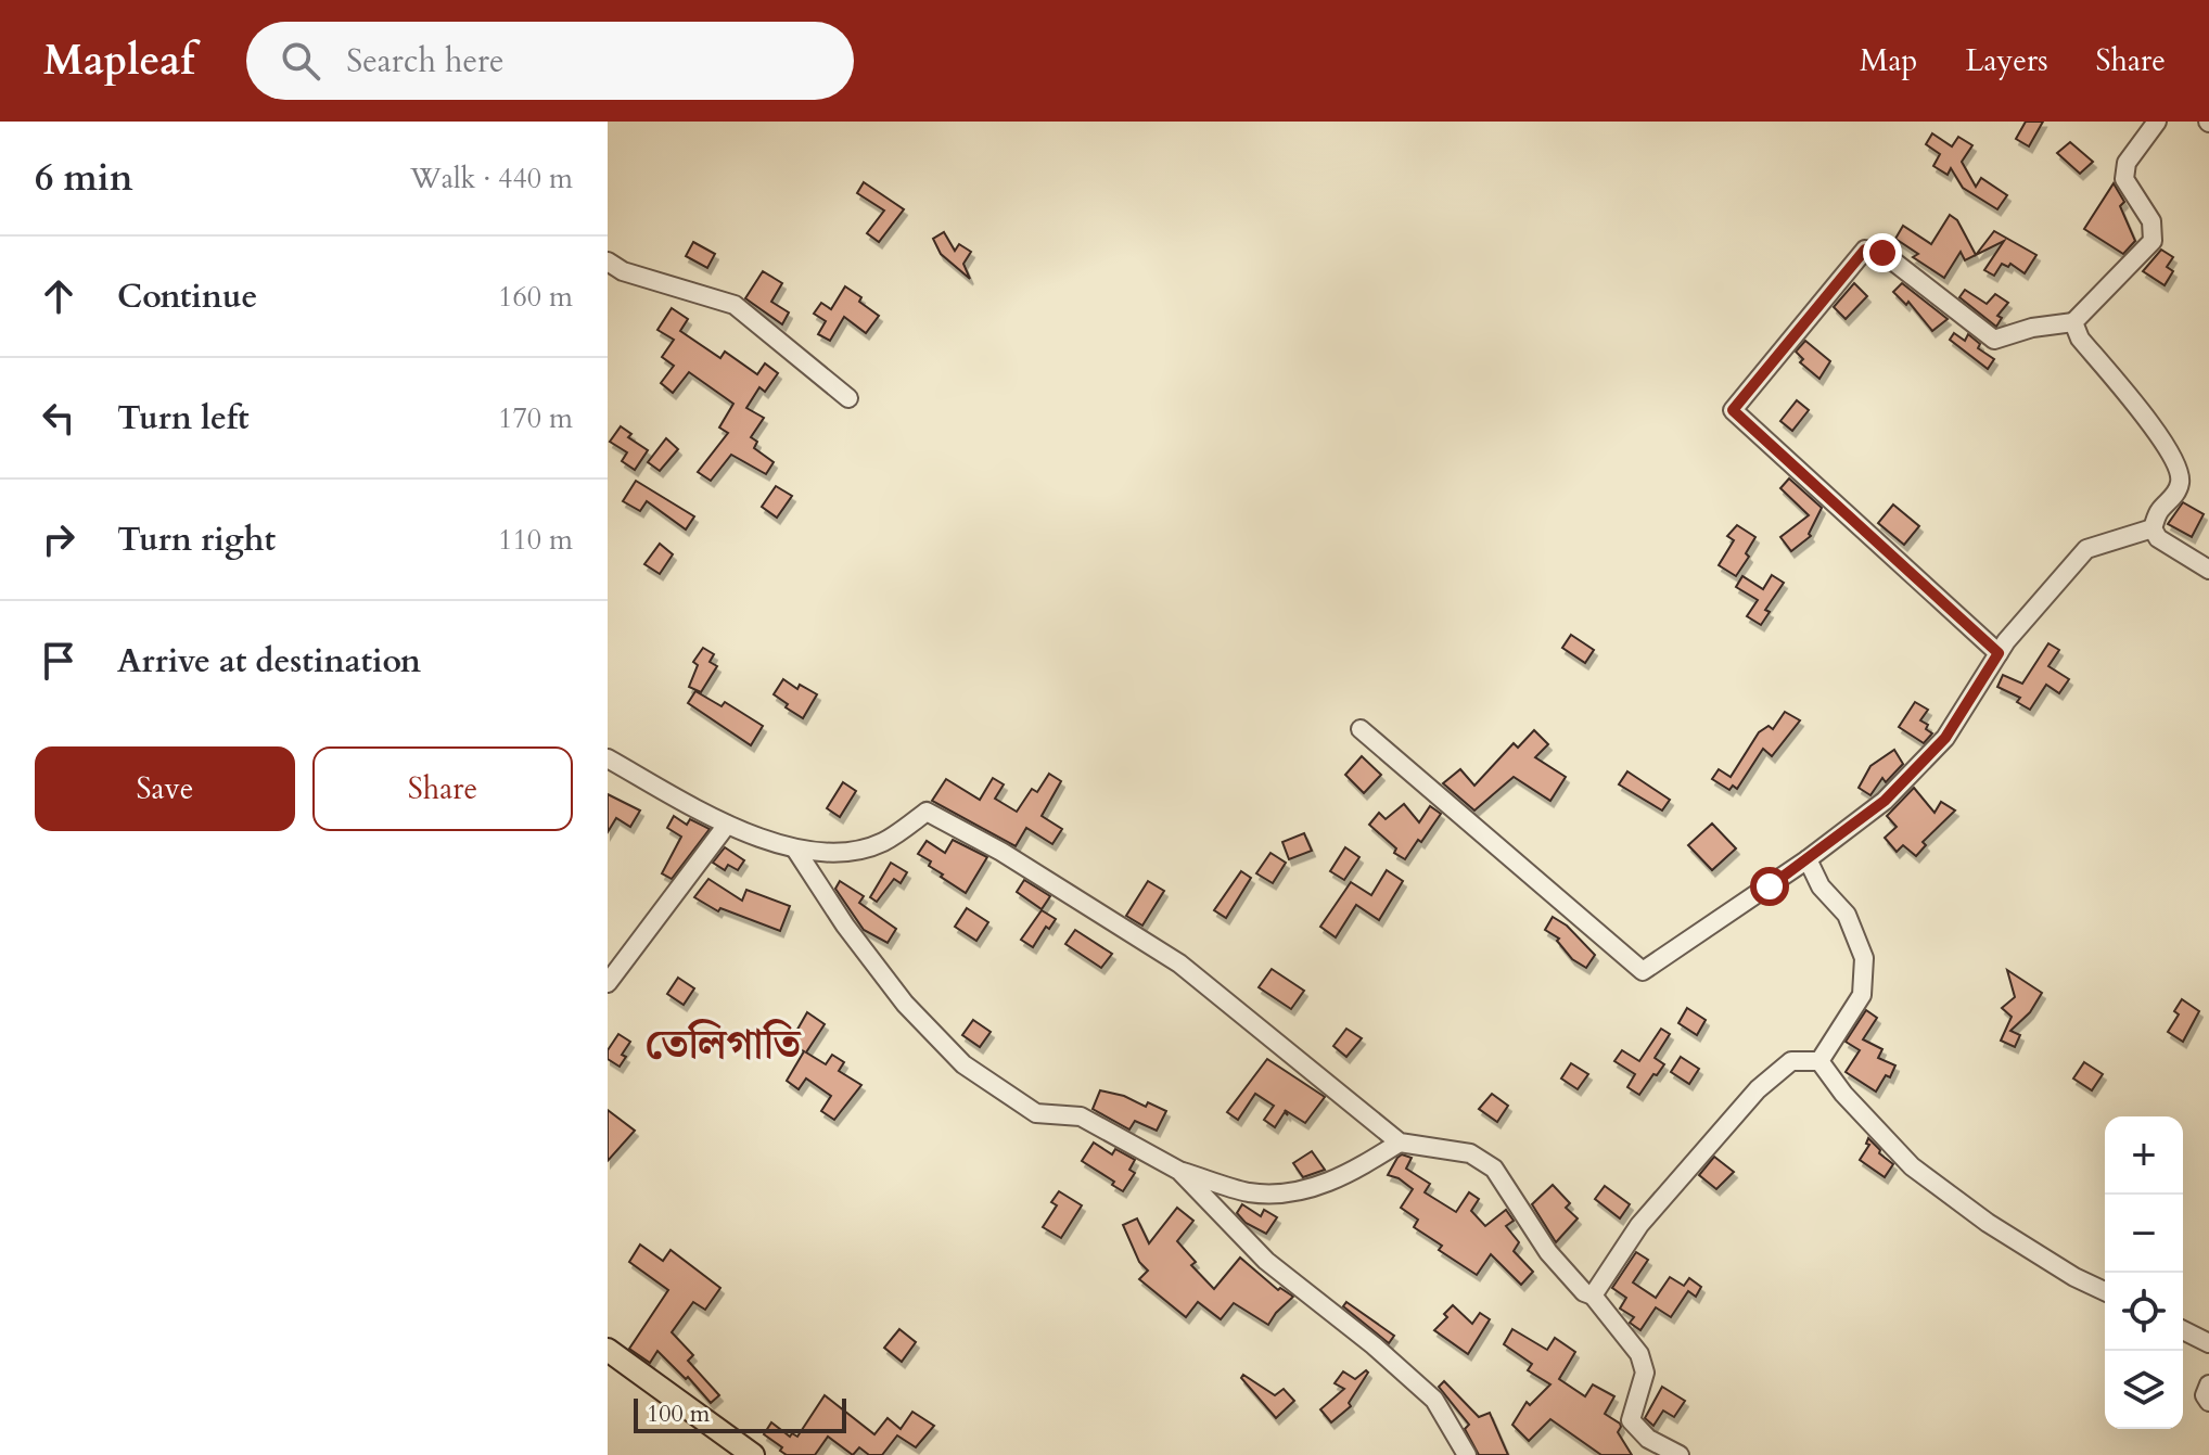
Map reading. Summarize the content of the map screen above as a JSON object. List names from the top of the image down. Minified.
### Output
{"districts":["তেলিগাতি"],"scale_bar":"100 m","page":{"header":"Mapleaf","search":"Search here","nav":["Map","Layers","Share"],"heading":["6 min","Walk · 440 m"],"list":[["Continue","160 m"],["Turn left","170 m"],["Turn right","110 m"],"Arrive at destination"],"buttons":["Save","Share"],"map_buttons":["+","−"],"scale":"100 m"}}
